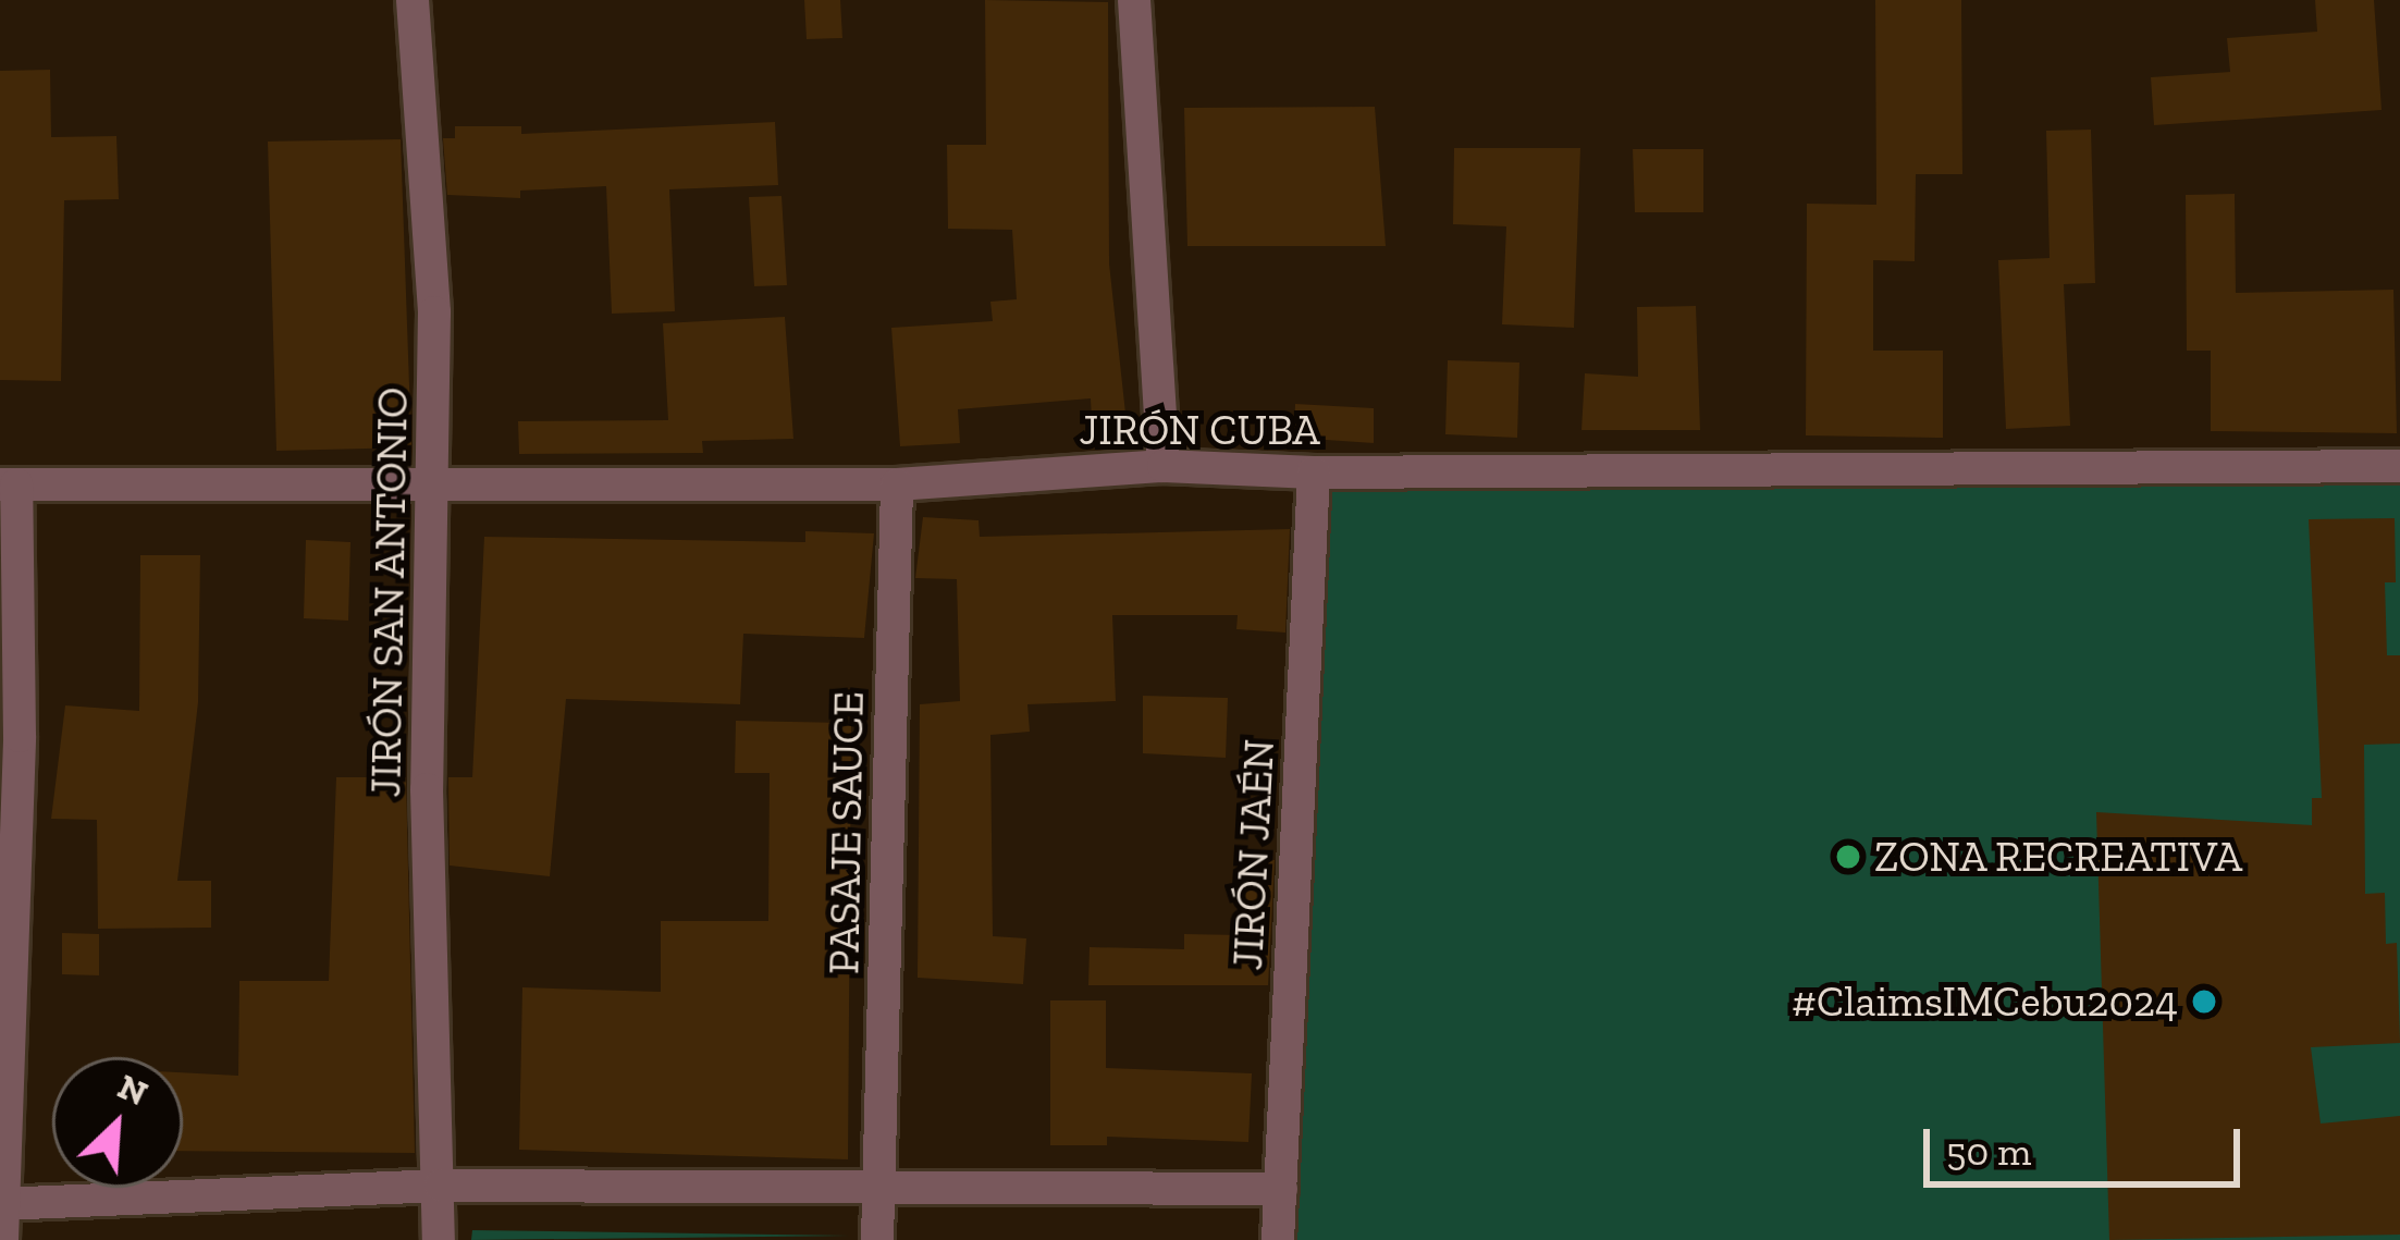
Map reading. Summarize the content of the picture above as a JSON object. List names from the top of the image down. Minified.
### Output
{"streets":{"street":["JIRÓN CUBA","JIRÓN SAN ANTONIO","PASAJE SAUCE","JIRÓN JAÉN"]},"crossings":[["JIRÓN CUBA","JIRÓN SAN ANTONIO"],["JIRÓN CUBA","PASAJE SAUCE"],["JIRÓN CUBA","JIRÓN JAÉN"]],"places":["ZONA RECREATIVA","#ClaimsIMCebu2024"],"scale_bar":"50 m","north":"top right"}
